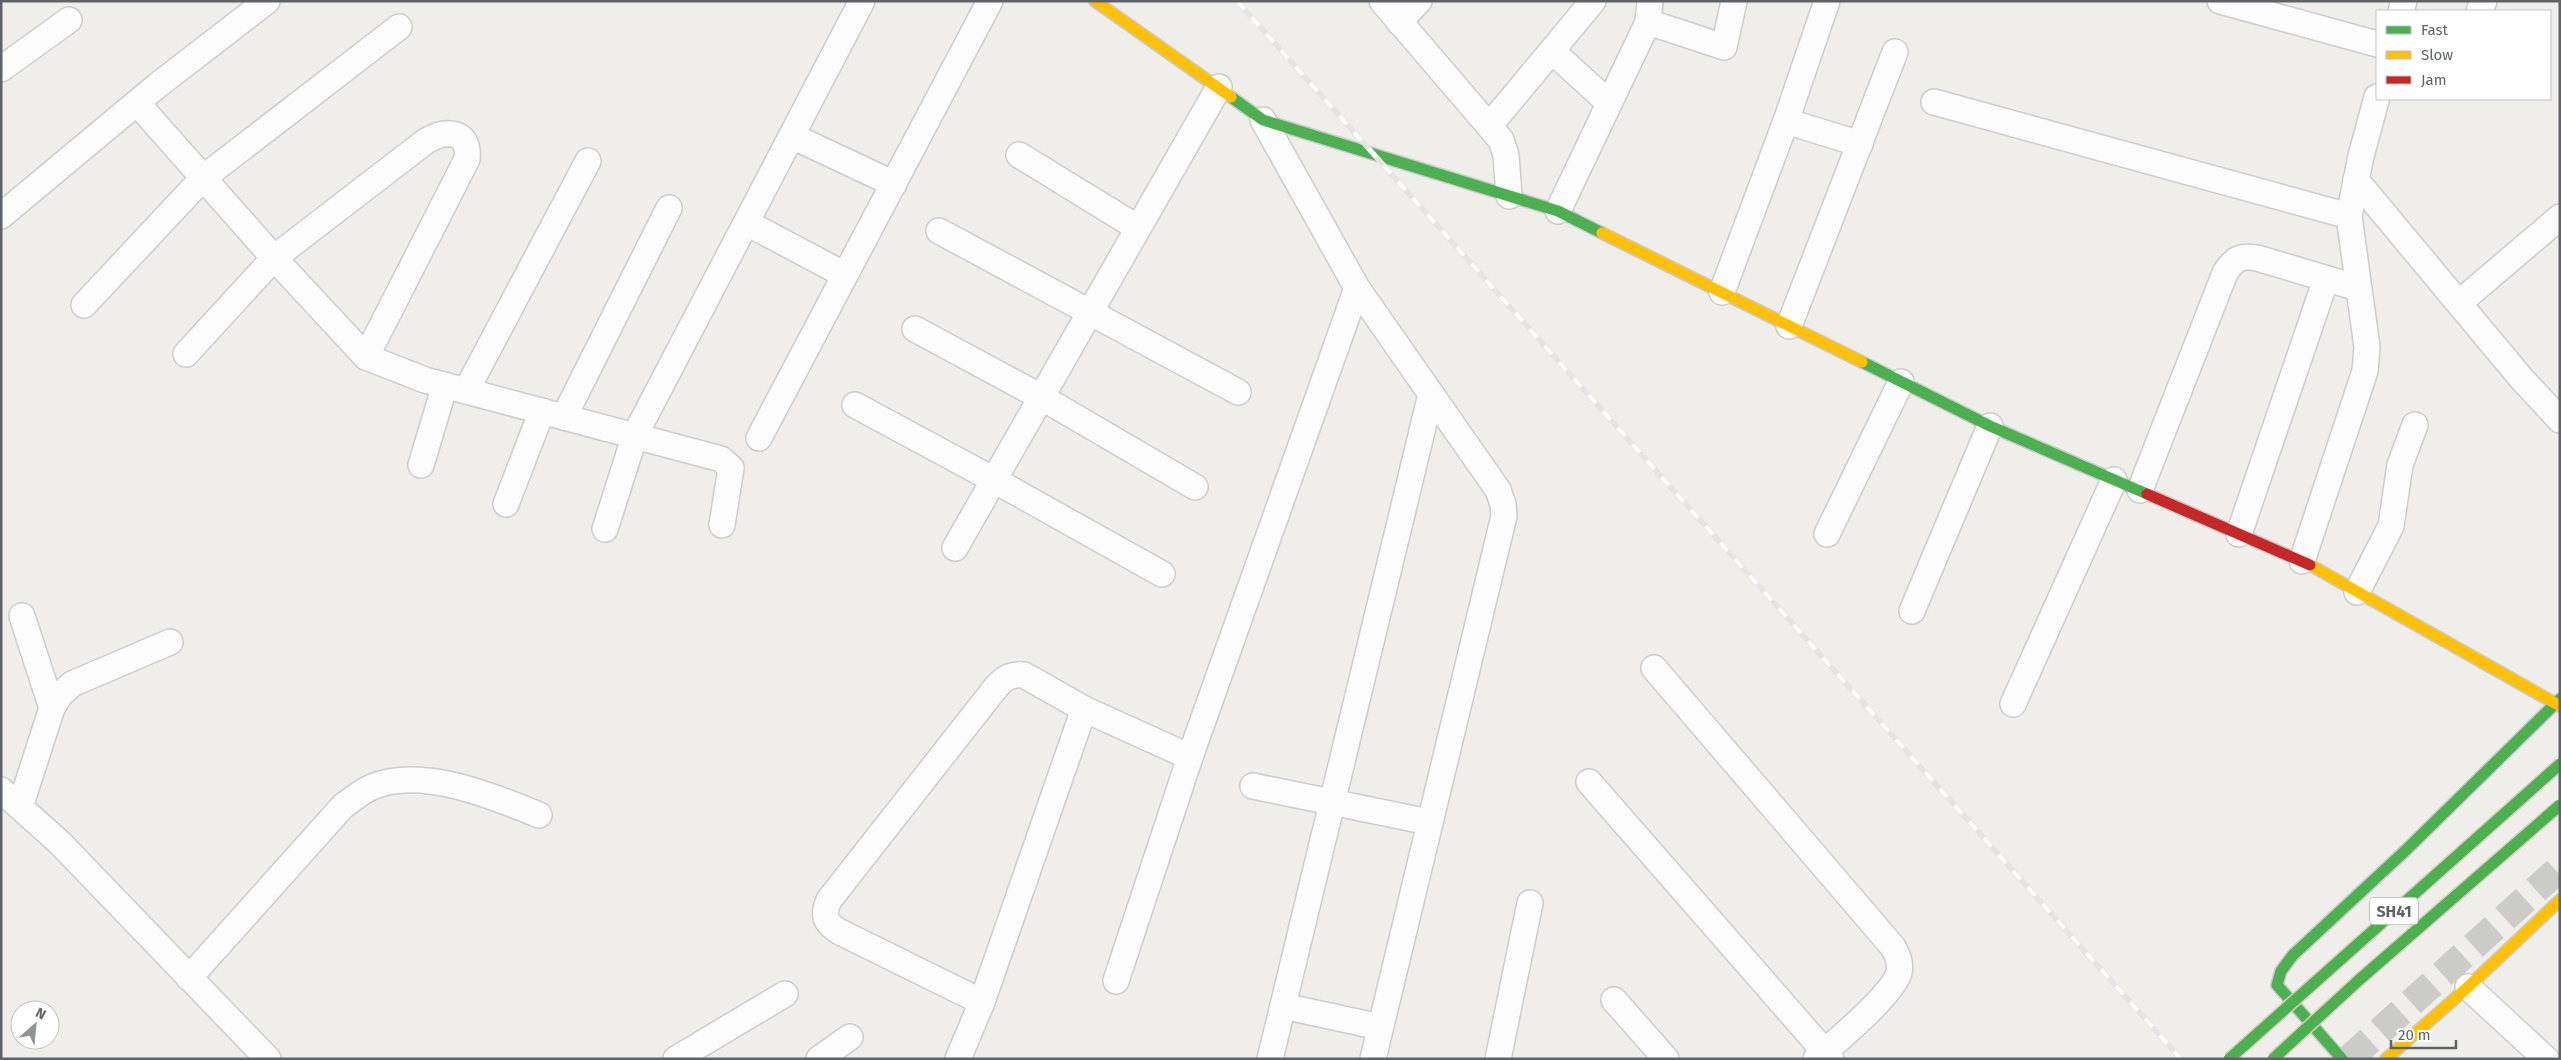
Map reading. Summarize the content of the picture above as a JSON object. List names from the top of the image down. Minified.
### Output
{"streets":{"street":["SH41"]},"legend":["Fast","Slow","Jam"],"scale_bar":"20 m","north":"top right"}
